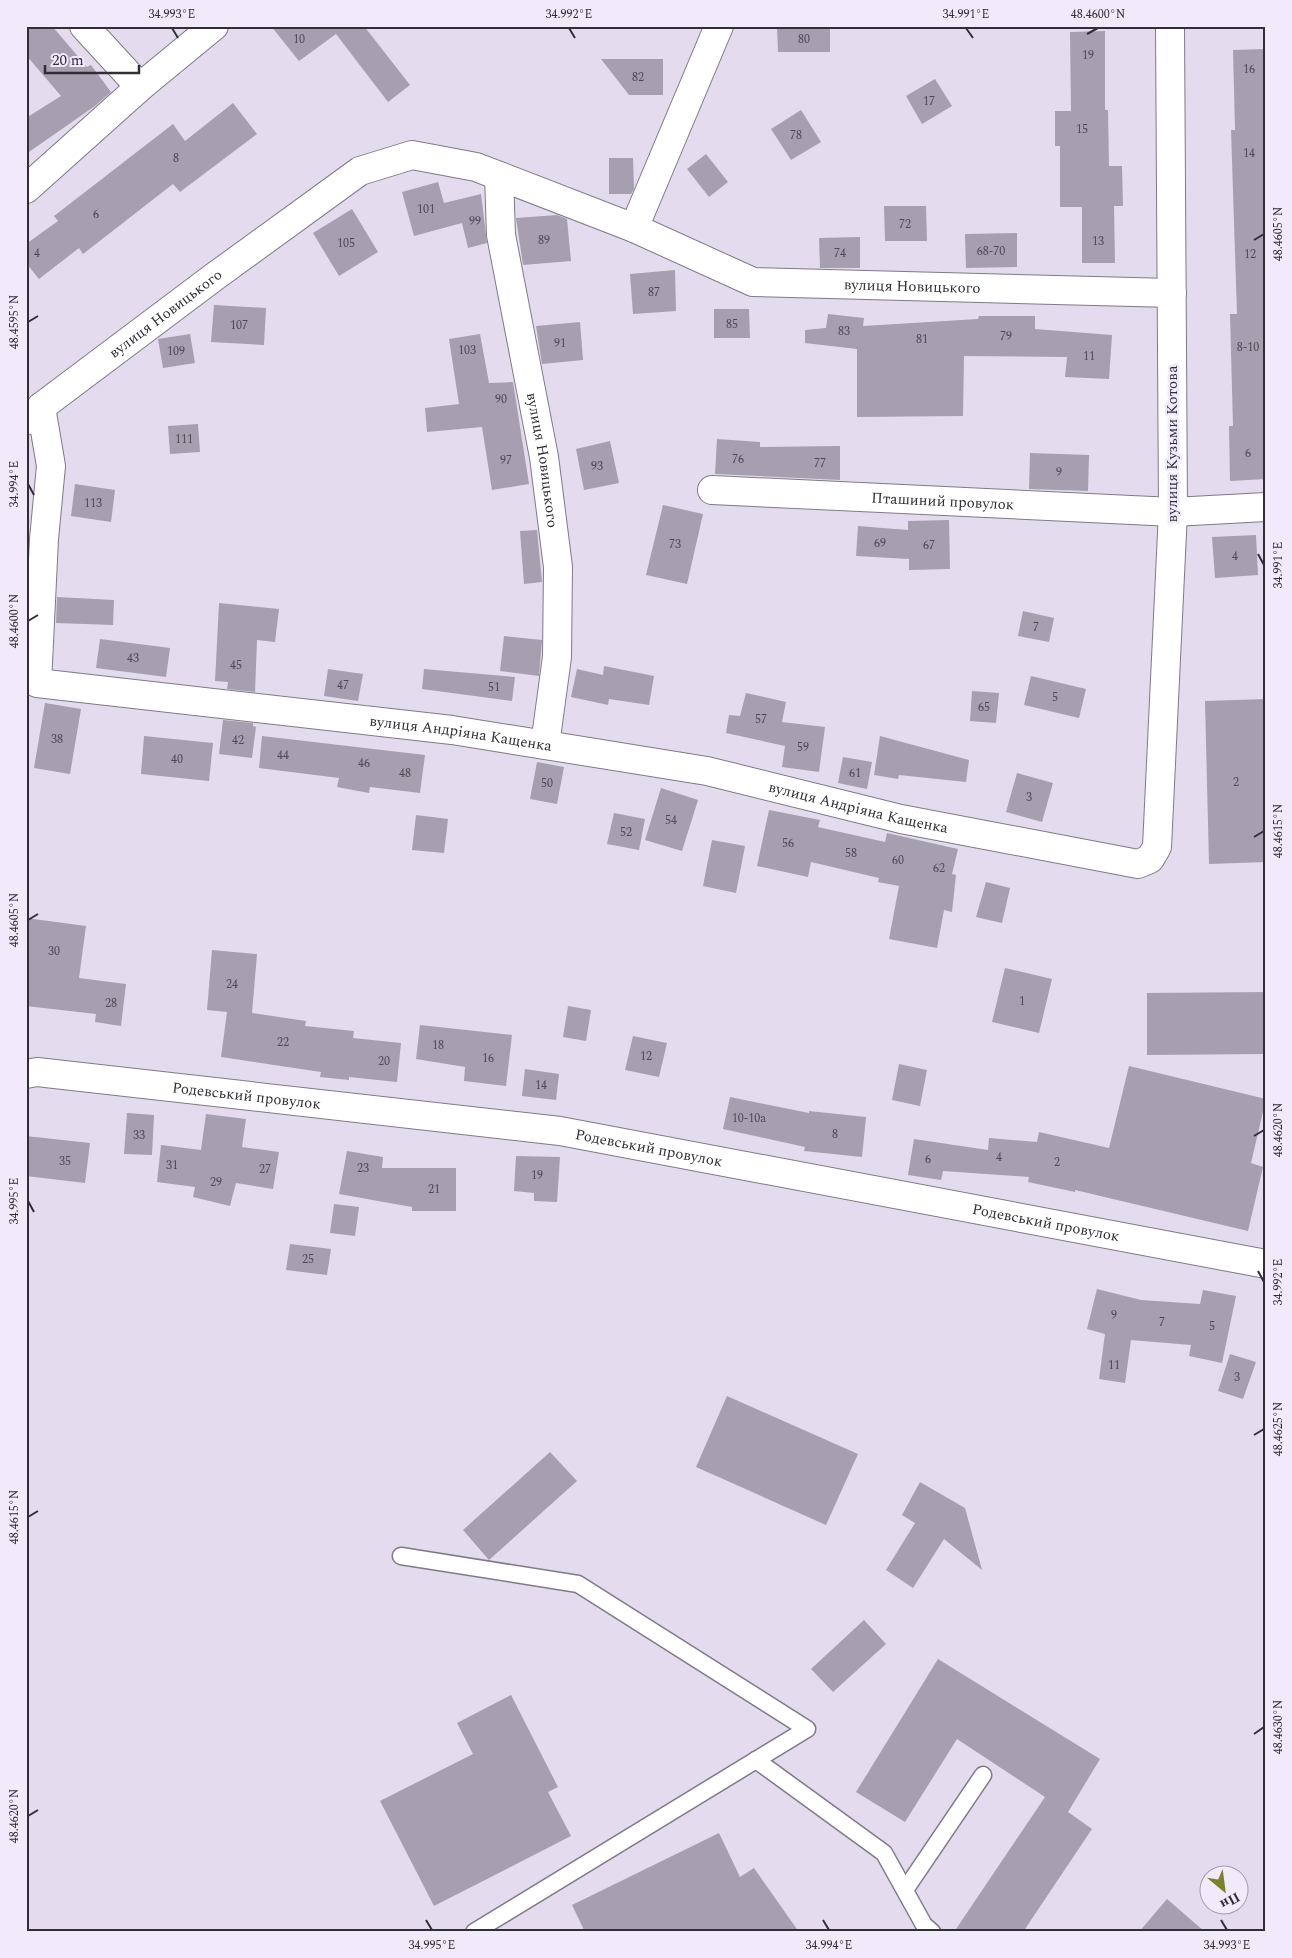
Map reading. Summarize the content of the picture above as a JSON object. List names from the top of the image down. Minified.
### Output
{"streets":{"street":["вулиця Новицького","вулиця Кузьми Котова","Пташиний провулок","вулиця Андріяна Кащенка","Родевський провулок"]},"crossings":[["вулиця Новицького","вулиця Кузьми Котова"],["вулиця Новицького","вулиця Андріяна Кащенка"],["вулиця Кузьми Котова","Пташиний провулок"],["вулиця Кузьми Котова","вулиця Андріяна Кащенка"]],"house_numbers":["10","80","19","16","82","17","15","78","14","8","101","6","99","72","89","13","105","68-70","4","74","12","87","85","107","83","79","81","91","8-10","103","109","11","90","111","6","76","97","77","93","9","113","69","73","67","4","7","43","45","47","51","5","65","57","38","42","59","44","40","46","48","61","2","50","3","54","52","56","58","60","62","30","24","1","28","22","18","12","16","20","14","10-10а","8","33","4","6","35","2","31","23","27","19","29","21","25","9","7","5","11","3"],"scale_bar":"20 m","north":"bottom right","coordinates":["34.993°E","34.992°E","34.991°E","48.4600°N","48.4605°N","48.4595°N","34.994°E","48.4615°N","48.4620°N","34.995°E","48.4625°N","48.4630°N"]}
